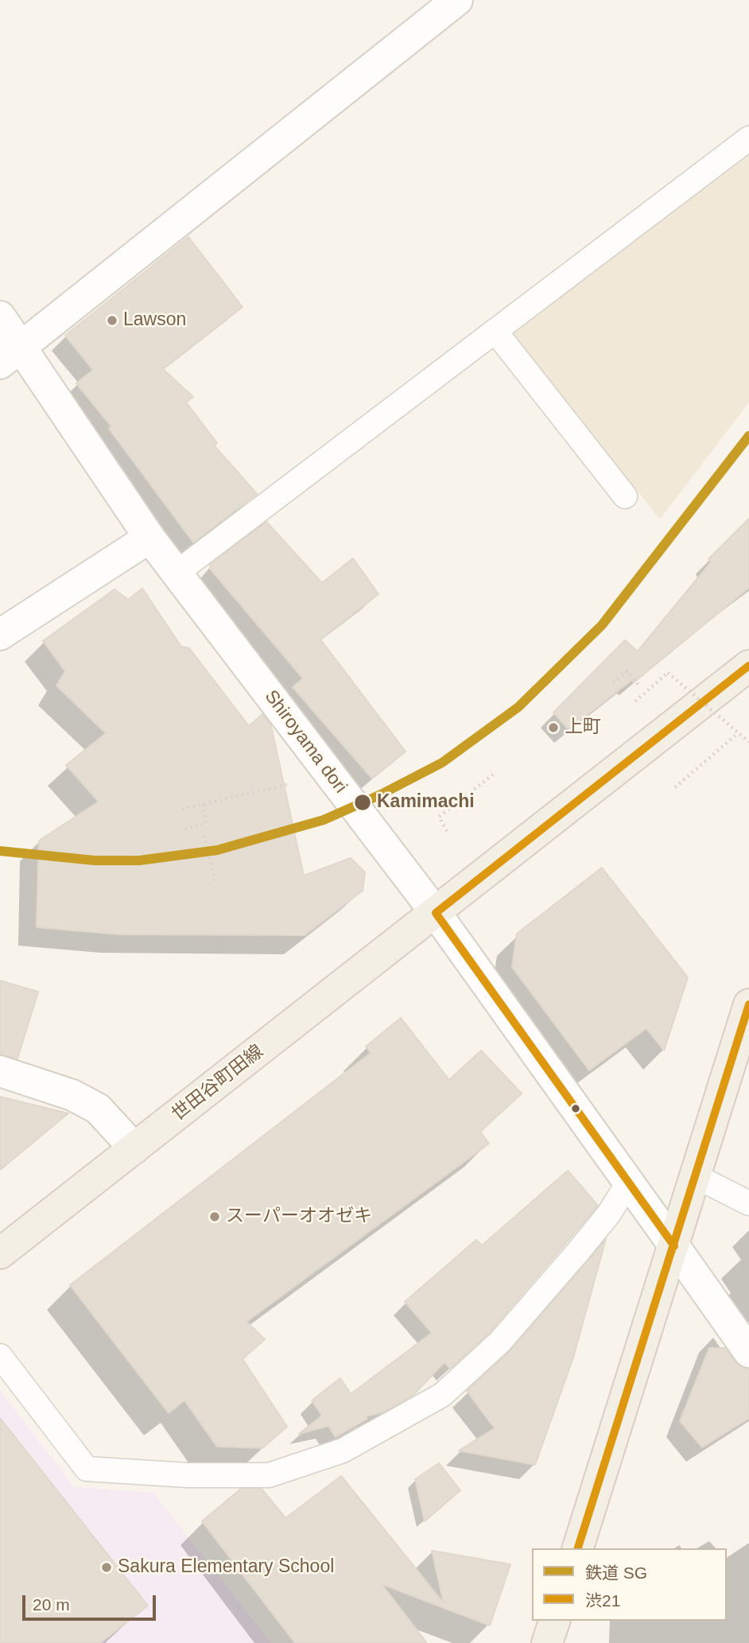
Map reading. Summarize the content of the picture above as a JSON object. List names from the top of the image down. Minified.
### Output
{"streets":{"main road":["世田谷町田線"],"street":["Shiroyama dori"]},"crossings":[["Shiroyama dori","世田谷町田線"]],"places":["Lawson","上町","Kamimachi","スーパーオオゼキ","Sakura Elementary School"],"lines":["rail line SG","transit line 渋21"],"legend":["鉄道 SG","渋21"],"scale_bar":"20 m"}
